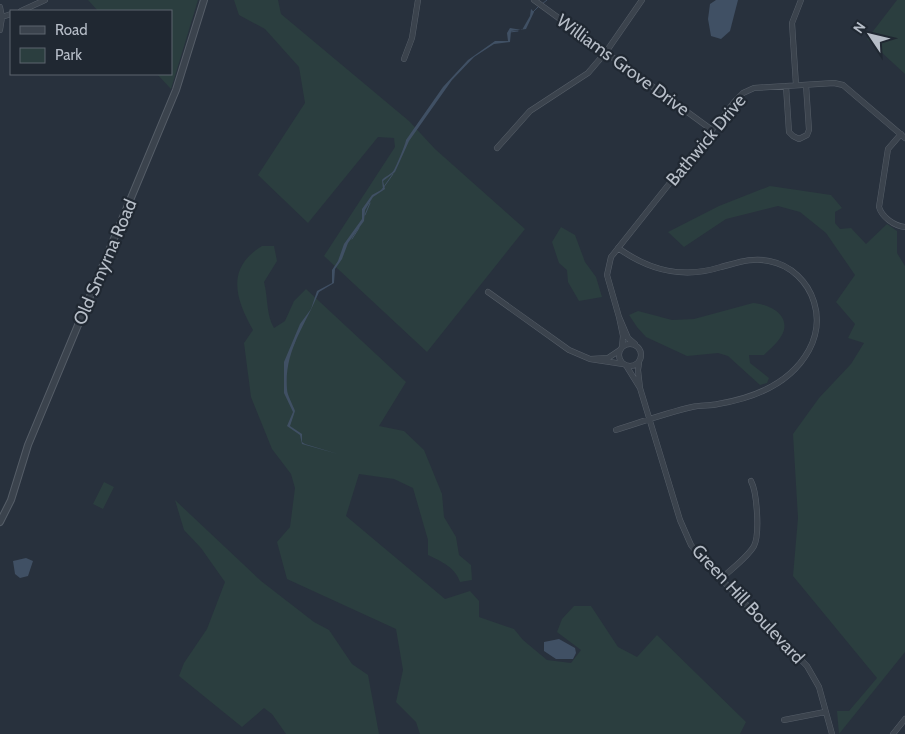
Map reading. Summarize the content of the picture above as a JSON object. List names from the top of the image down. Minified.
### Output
{"streets":{"street":["Williams Grove Drive","Bathwick Drive","Old Smyrna Road","Green Hill Boulevard"]},"crossings":[["Williams Grove Drive","Bathwick Drive"],["Bathwick Drive","Green Hill Boulevard"]],"legend":["Road","Park"],"north":"top left"}
